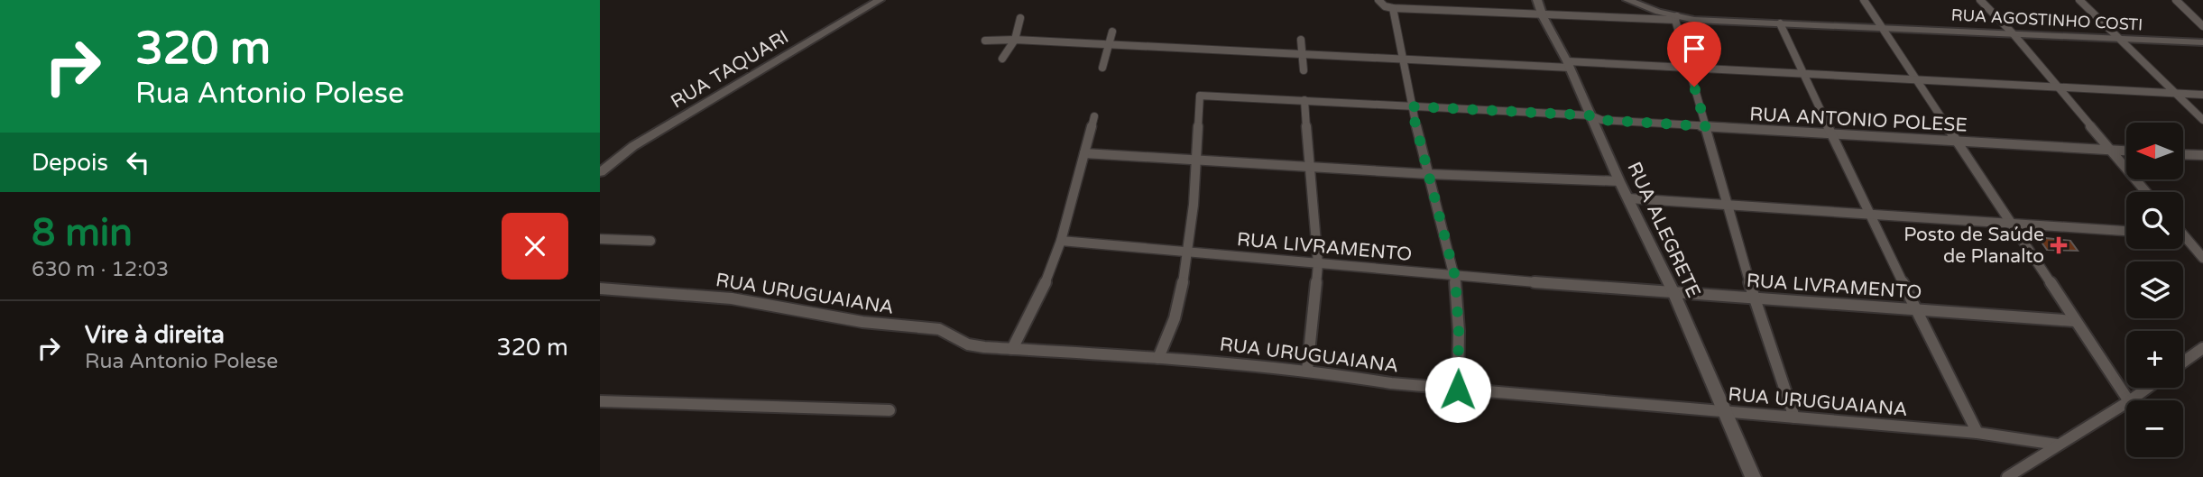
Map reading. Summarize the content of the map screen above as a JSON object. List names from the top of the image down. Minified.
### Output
{"streets":{"street":["RUA AGOSTINHO COSTI","RUA TAQUARI","RUA ANTONIO POLESE","RUA ALEGRETE","RUA LIVRAMENTO","RUA URUGUAIANA"]},"crossings":[["RUA ANTONIO POLESE","RUA ALEGRETE"],["RUA ALEGRETE","RUA LIVRAMENTO"],["RUA ALEGRETE","RUA URUGUAIANA"]],"places":{"health":["Posto de Saúde de Planalto"]},"north":"left","page":{"turn":["320 m","Rua Antonio Polese"],"map_buttons":["+","−"],"then":"Depois","heading":["8 min","630 m · 12:03"],"list":[{"name":"Vire à direita","note":"Rua Antonio Polese","value":"320 m"}]}}
